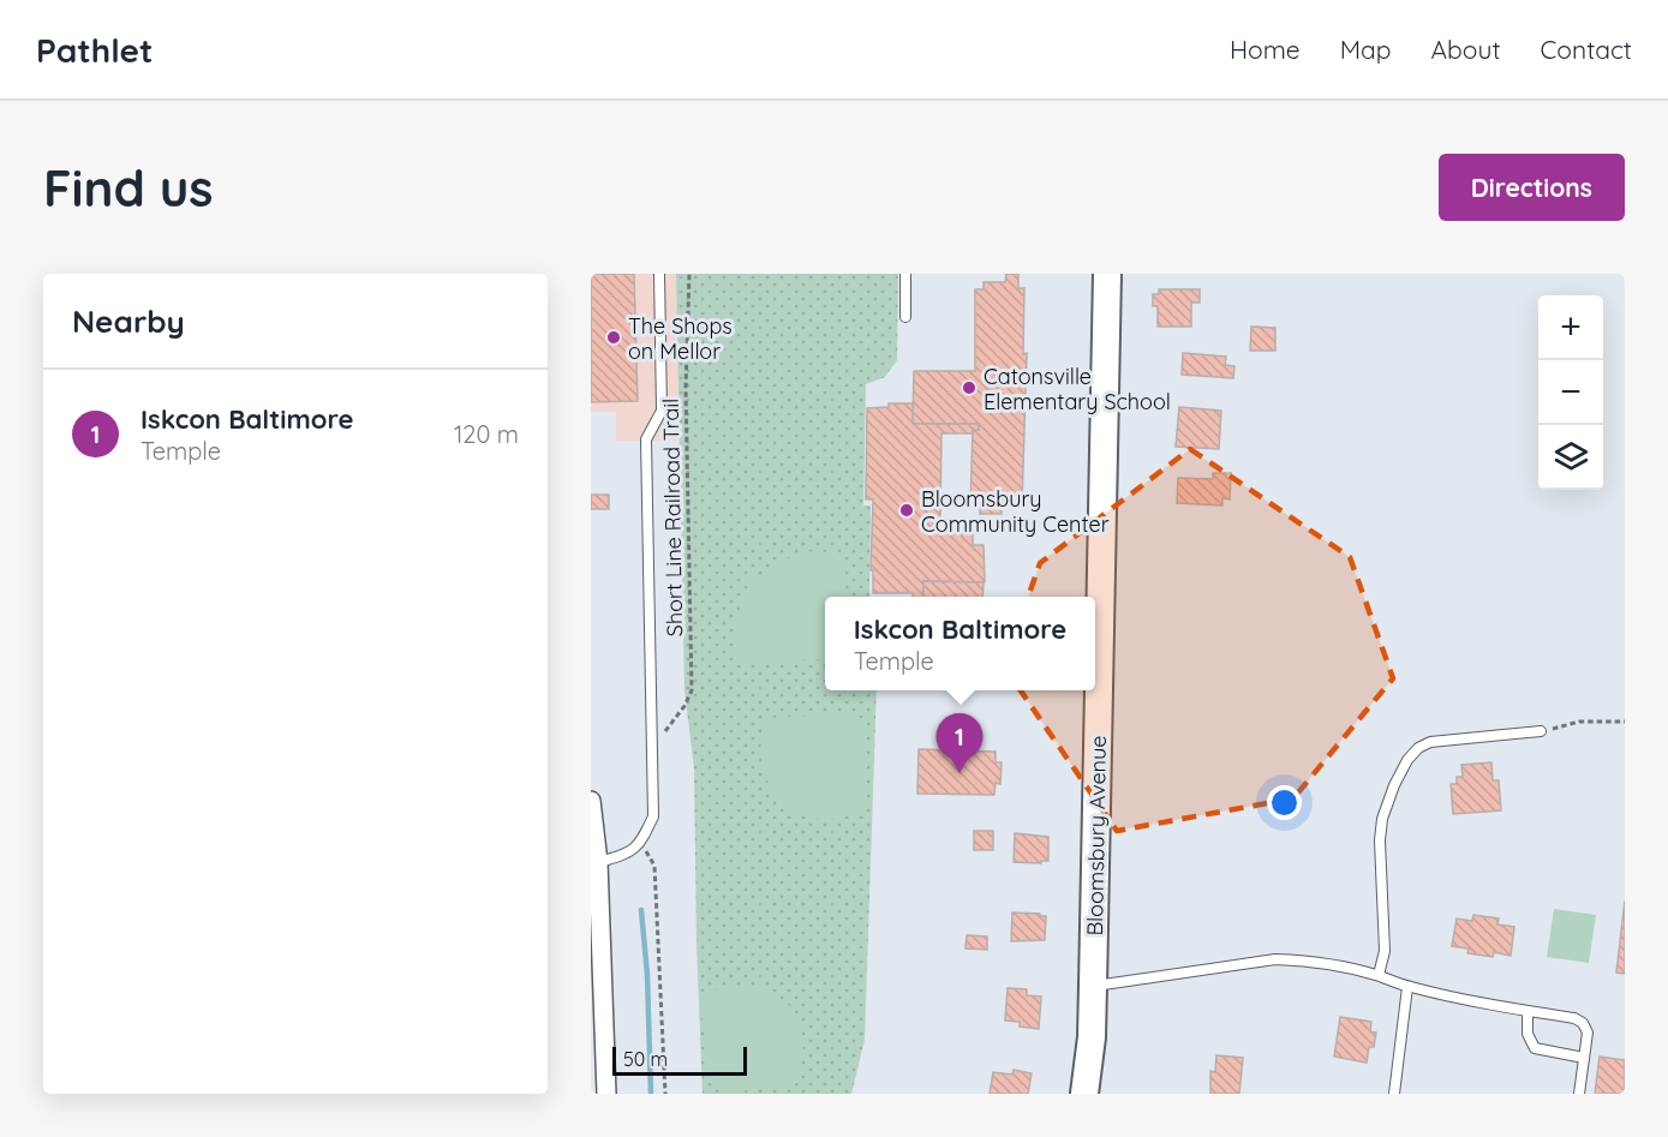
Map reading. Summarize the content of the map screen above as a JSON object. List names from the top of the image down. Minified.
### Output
{"streets":{"main road":["Bloomsbury Avenue"],"path":["Short Line Railroad Trail"]},"places":["The Shops on Mellor","Catonsville Elementary School","Bloomsbury Community Center"],"scale_bar":"50 m","page":{"header":"Pathlet","nav":["Home","Map","About","Contact"],"buttons":"Directions","title":"Find us","heading":"Nearby","map_buttons":["+","−"],"list":[{"mark":"1","name":"Iskcon Baltimore","note":"Temple","value":"120 m"}],"popup":["Iskcon Baltimore","Temple"],"pins":"1","scale":"50 m"}}
